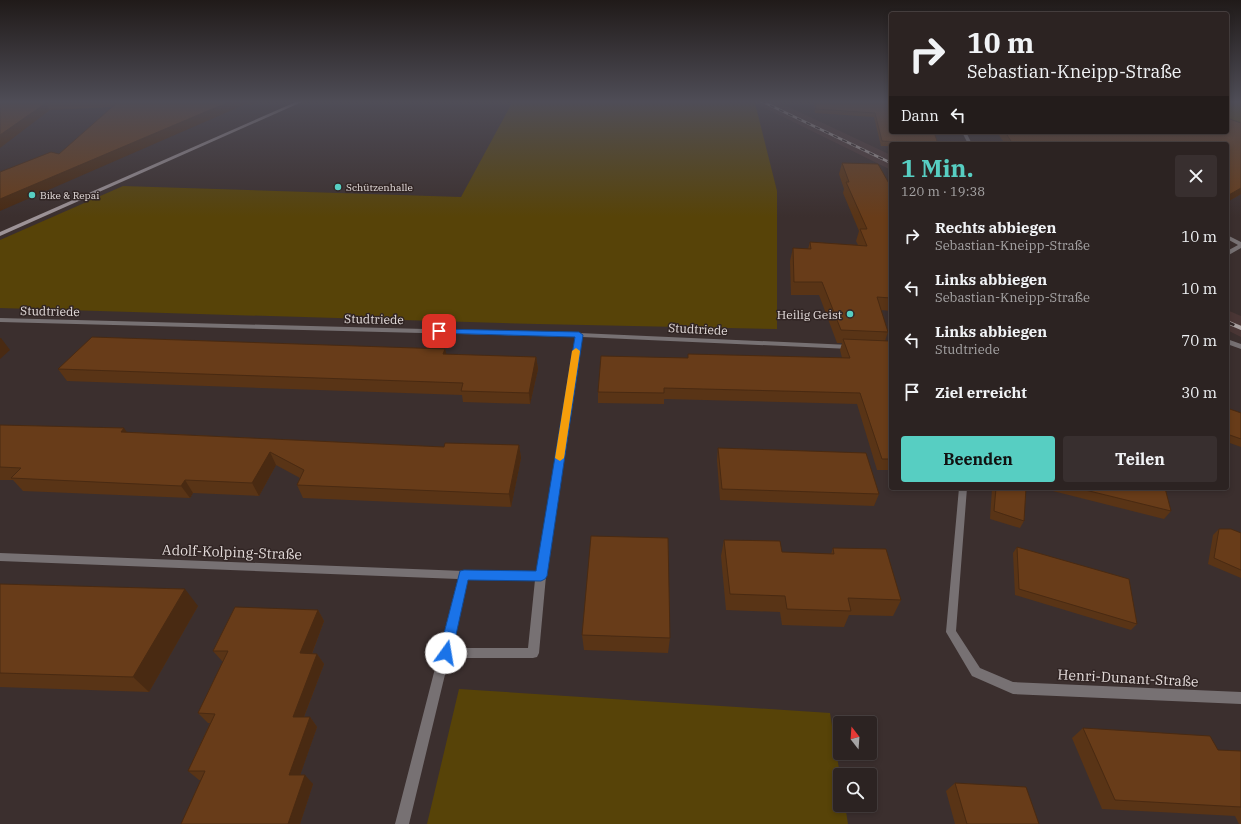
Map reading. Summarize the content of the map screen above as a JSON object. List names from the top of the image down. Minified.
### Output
{"streets":{"street":["Studtriede","Adolf-Kolping-Straße","Henri-Dunant-Straße"]},"places":["Schützenhalle","Bike & Repai","Heilig Geist"],"north":"top","page":{"turn":["10 m","Sebastian-Kneipp-Straße"],"then":"Dann","heading":["1 Min.","120 m · 19:38"],"list":[{"name":"Rechts abbiegen","note":"Sebastian-Kneipp-Straße","value":"10 m"},{"name":"Links abbiegen","note":"Sebastian-Kneipp-Straße","value":"10 m"},{"name":"Links abbiegen","note":"Studtriede","value":"70 m"},{"name":"Ziel erreicht","value":"30 m"}],"buttons":["Beenden","Teilen"]}}
